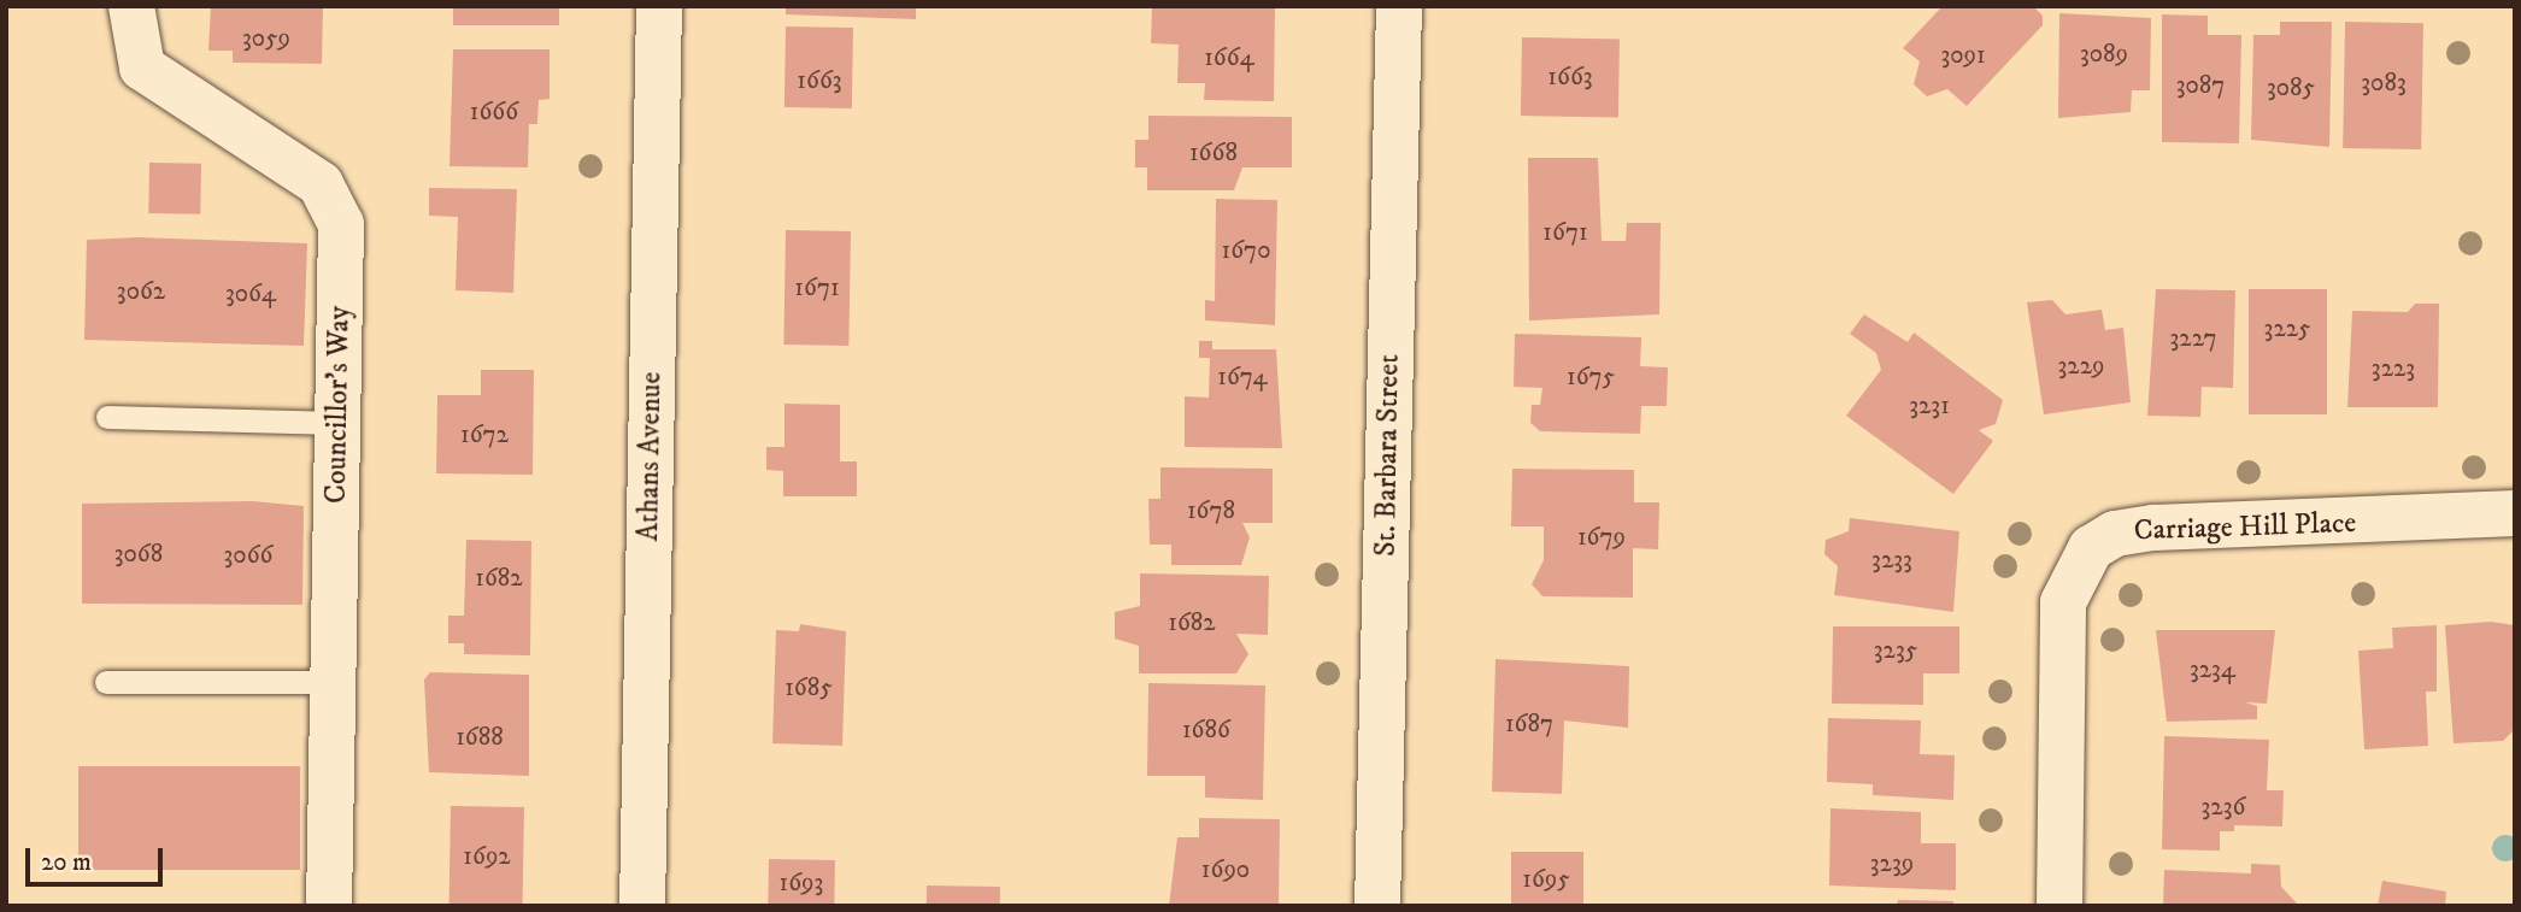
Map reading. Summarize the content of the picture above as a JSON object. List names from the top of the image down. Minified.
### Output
{"streets":{"street":["Councillor's Way","St. Barbara Street","Athans Avenue","Carriage Hill Place"]},"house_numbers":["3059","3089","3091","1664","1663","1663","3083","3087","3085","1666","1668","1671","1670","1671","3062","3064","3225","3227","3229","3223","1674","1675","3231","1672","1678","1679","3068","3066","3233","1682","1682","3235","3234","1685","1687","1686","1688","3236","1692","3239","1690","1695","1693"],"scale_bar":"20 m"}
